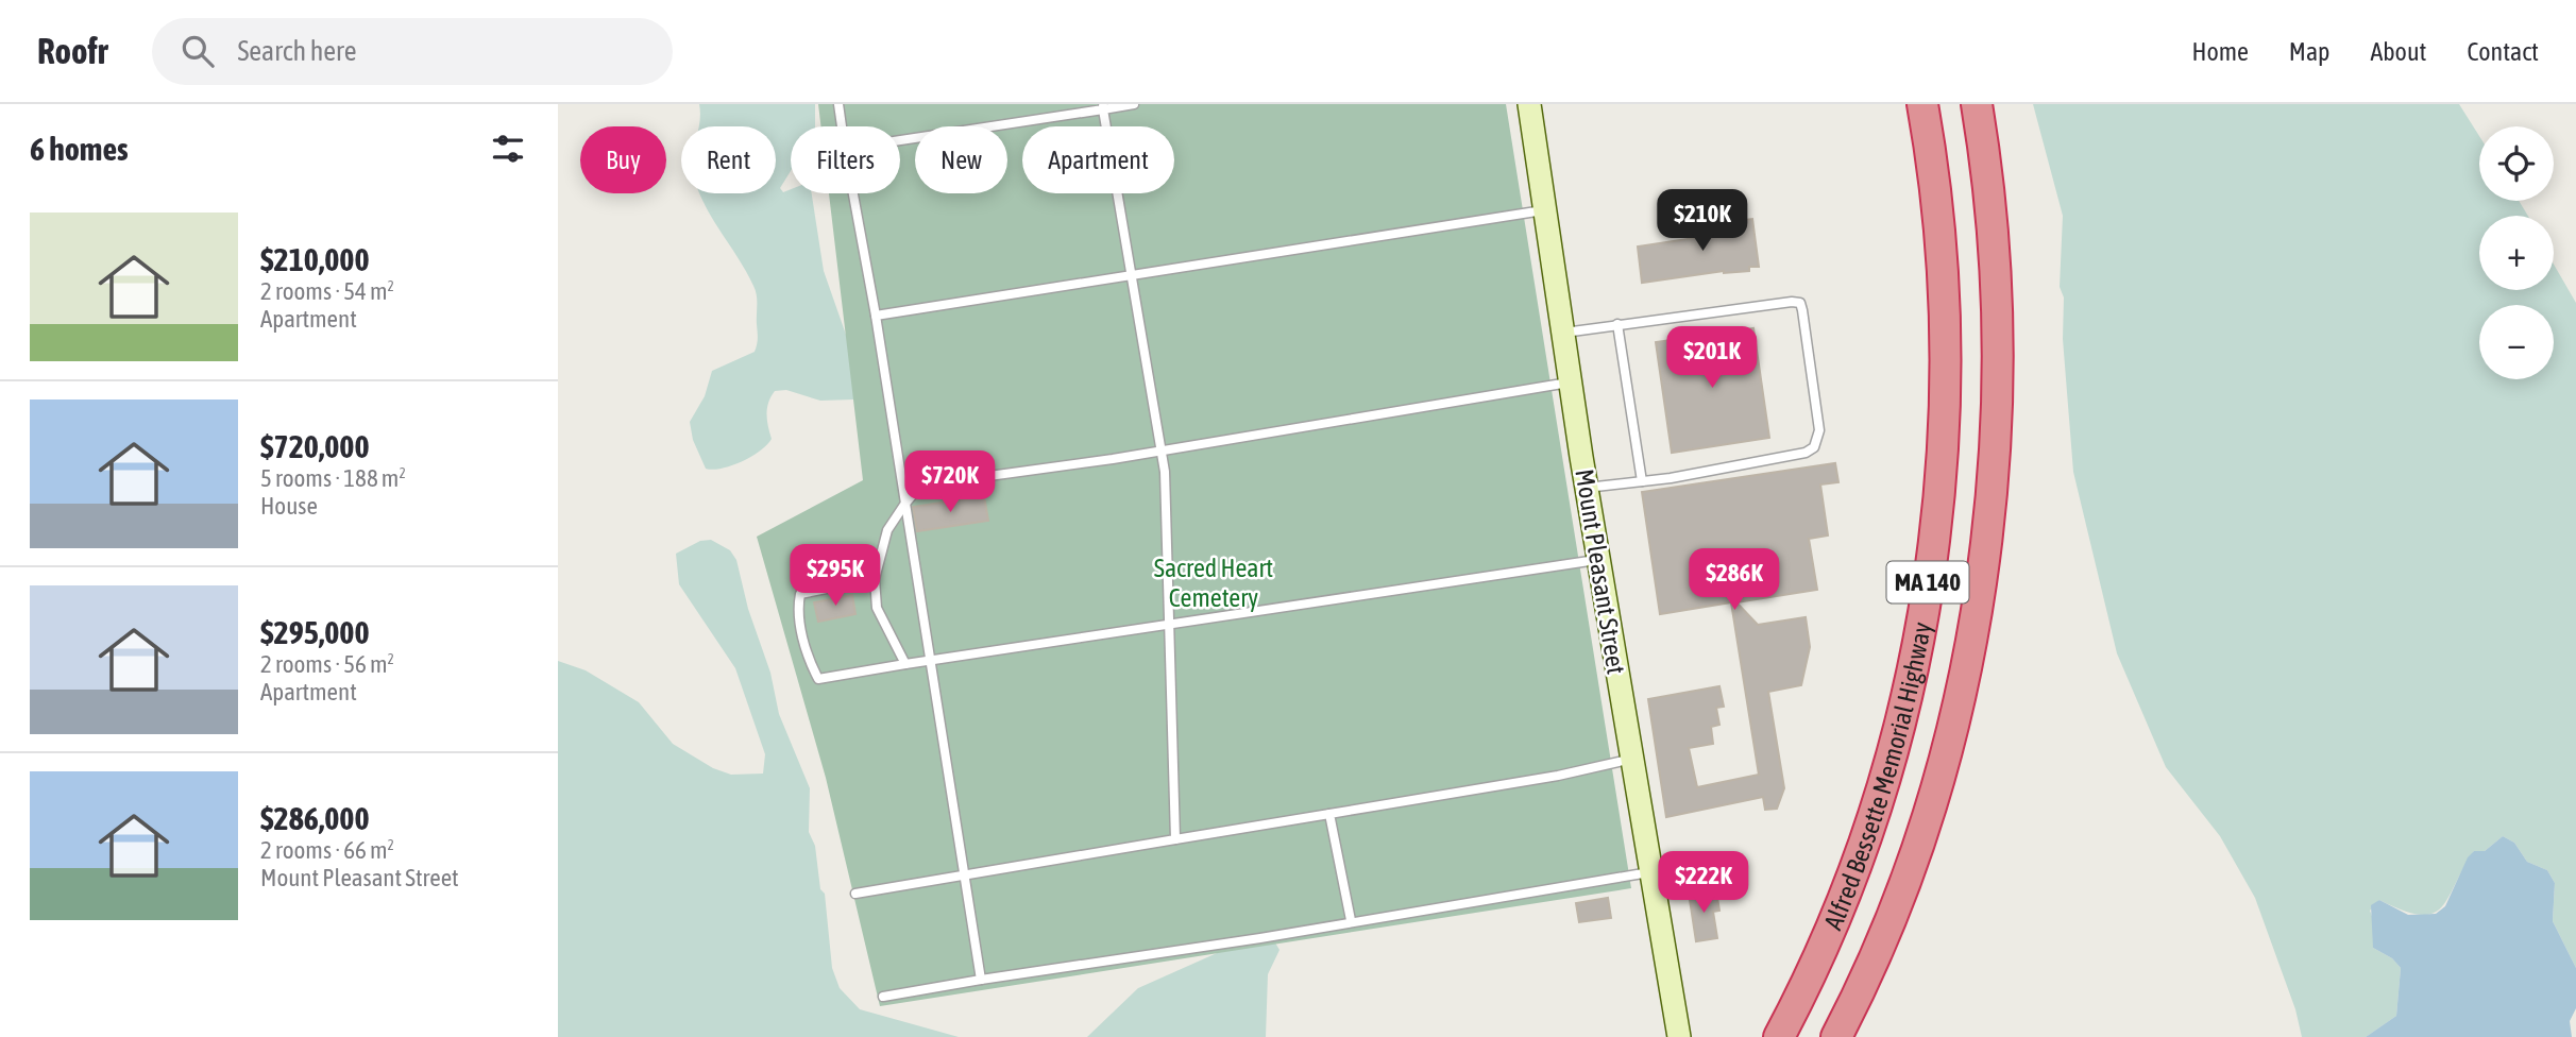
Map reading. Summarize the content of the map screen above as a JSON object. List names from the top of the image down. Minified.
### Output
{"streets":{"highway":["MA 140","Alfred Bessette Memorial Highway"],"main road":["Mount Pleasant Street"]},"parks":["Sacred Heart Cemetery"],"page":{"header":"Roofr","search":"Search here","nav":["Home","Map","About","Contact"],"heading":"6 homes","map_buttons":["+","−"],"chip":["Buy","Rent","Filters","New","Apartment"],"price":["$210K","$201K","$720K","$295K","$286K","$222K"],"list":[{"name":"$210,000","note":"2 rooms · 54 m² · Apartment"},{"name":"$720,000","note":"5 rooms · 188 m² · House"},{"name":"$295,000","note":"2 rooms · 56 m² · Apartment"},{"name":"$286,000","note":"2 rooms · 66 m² · Mount Pleasant Street"}]}}
